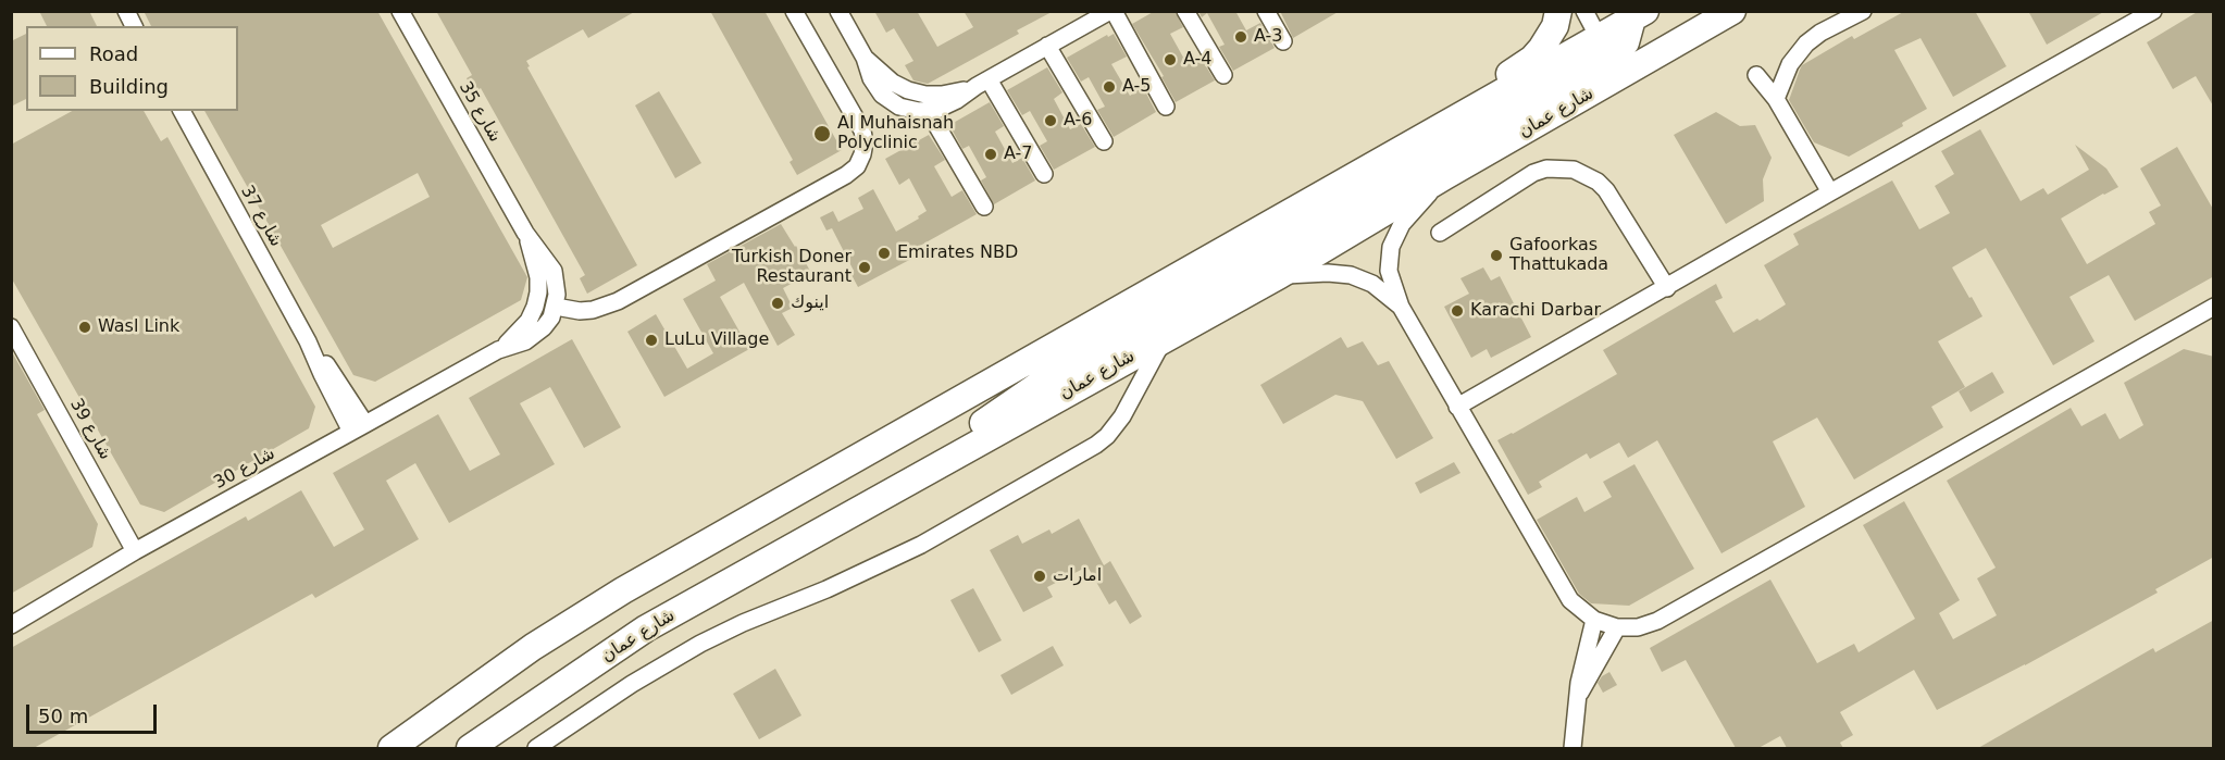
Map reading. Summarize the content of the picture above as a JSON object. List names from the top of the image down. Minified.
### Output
{"streets":{"main road":["شارع عمان"],"street":["شارع 35","شارع 37","شارع 39","شارع 30"]},"crossings":[["شارع 35","شارع 30"],["شارع 37","شارع 30"],["شارع 39","شارع 30"]],"places":["A-3","A-4","A-5","A-6","Al Muhaisnah Polyclinic","A-7","Emirates NBD","Gafoorkas Thattukada","Turkish Doner Restaurant","اينوك","Karachi Darbar","Wasl Link","LuLu Village","امارات"],"legend":["Road","Building"],"scale_bar":"50 m"}
